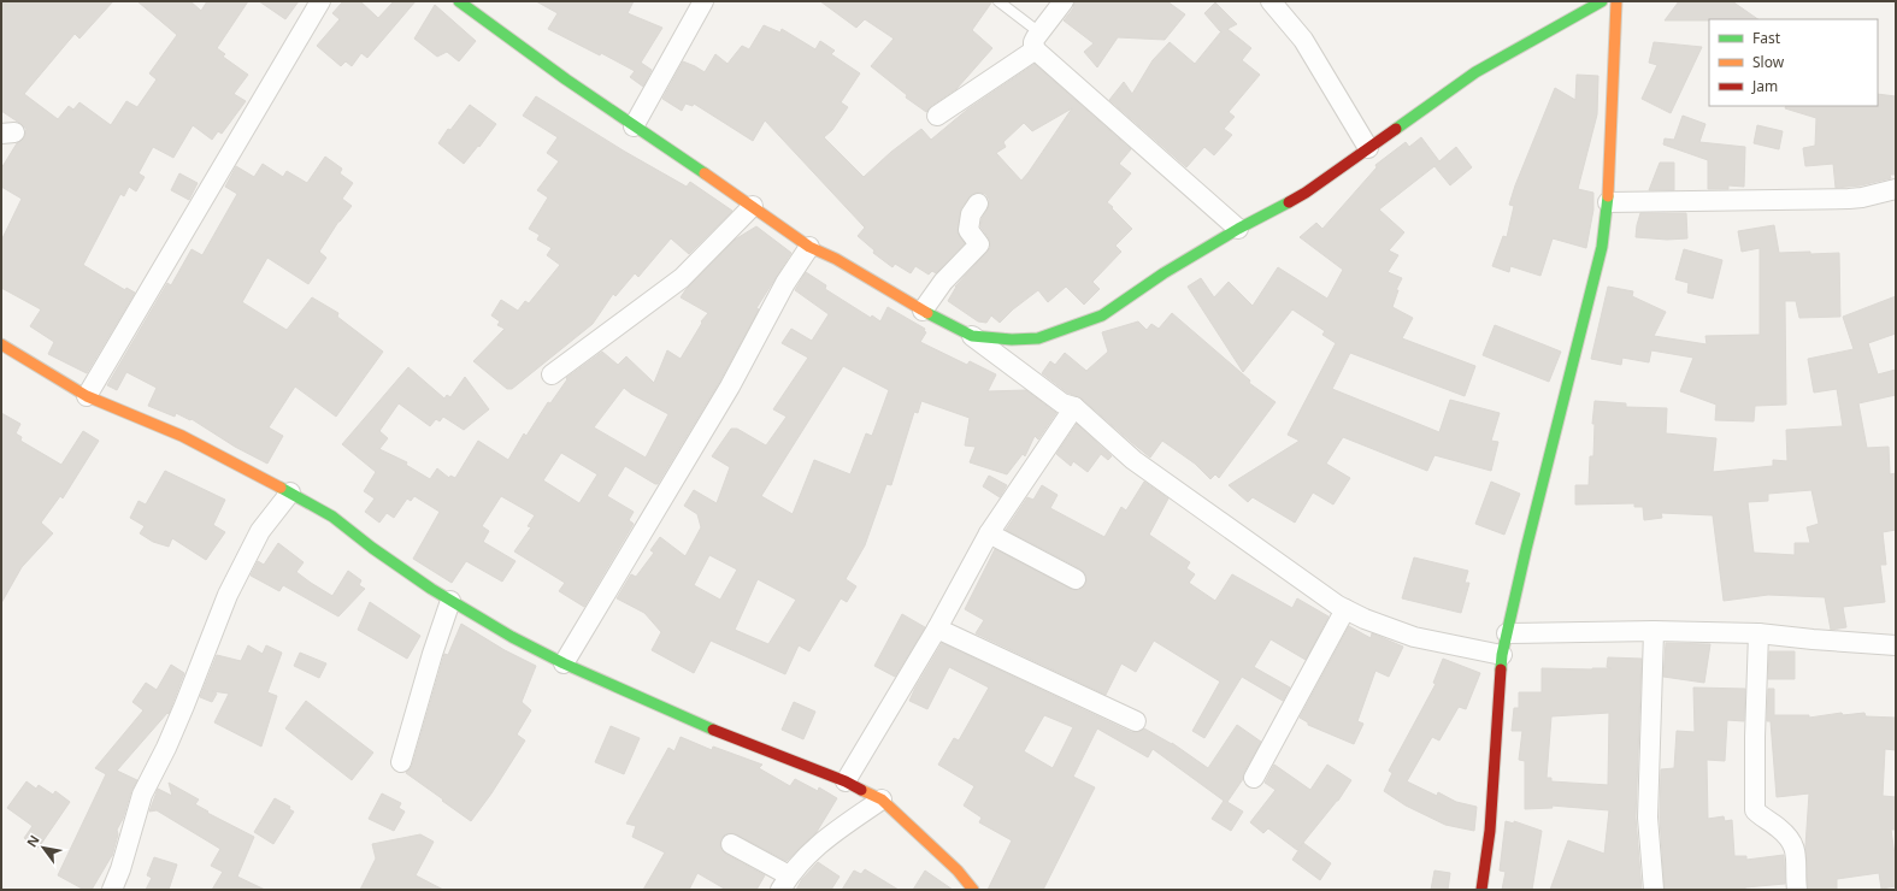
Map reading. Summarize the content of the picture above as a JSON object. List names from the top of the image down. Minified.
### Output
{"legend":["Fast","Slow","Jam"],"north":"top left"}
